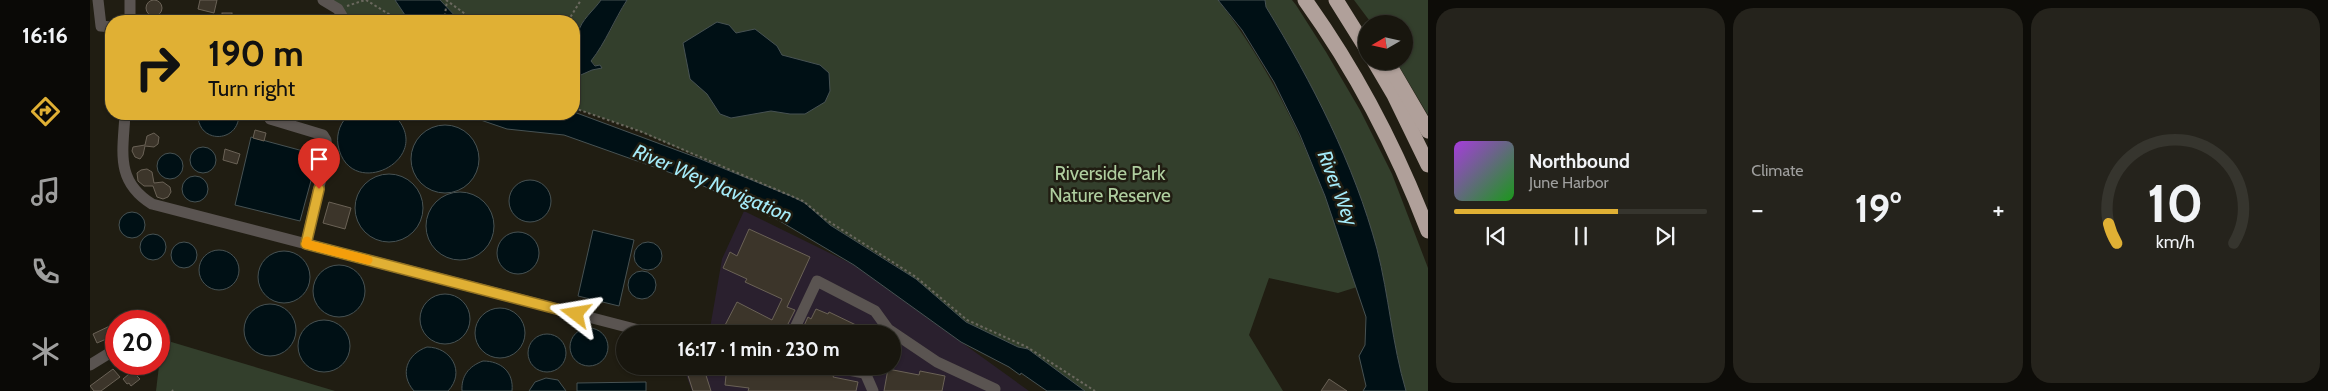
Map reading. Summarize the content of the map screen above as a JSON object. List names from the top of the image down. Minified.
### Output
{"water":["River Wey Navigation","River Wey"],"parks":["Riverside Park Nature Reserve"],"north":"left","page":{"tabs":"16:16","tile":"Climate","turn":["190 m","Turn right"],"song":["Northbound","June Harbor"],"heat":["−","19°","+"],"limit":"20","trip":"16:17 · 1 min · 230 m","gauge":["10","km/h"]}}
